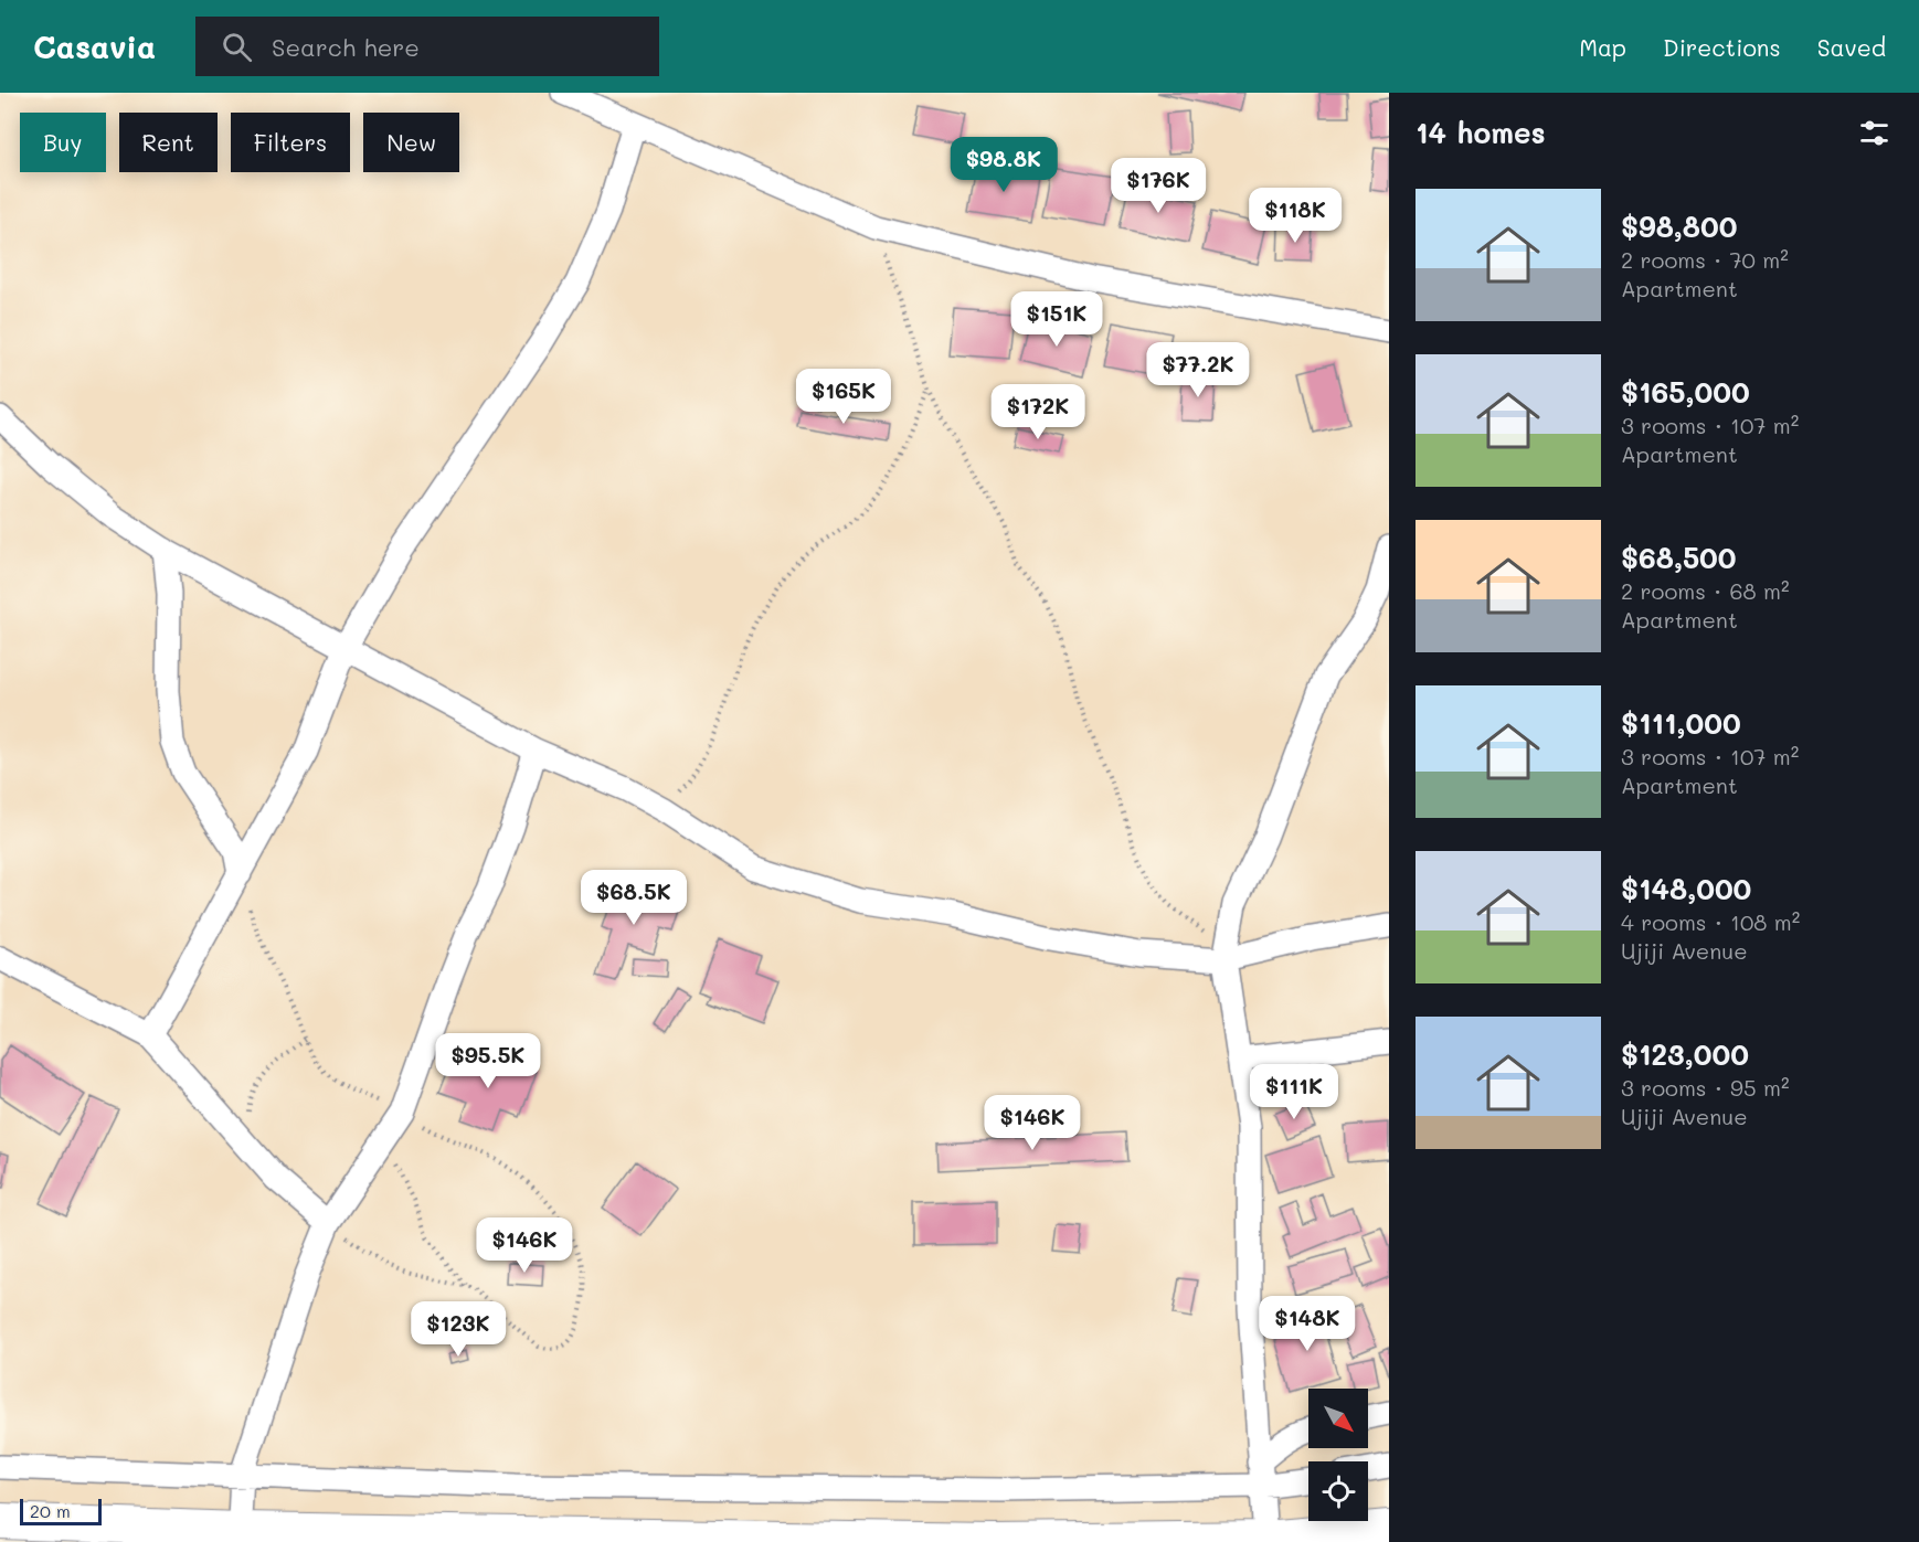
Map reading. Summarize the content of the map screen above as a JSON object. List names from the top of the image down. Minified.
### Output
{"scale_bar":"20 m","north":"bottom right","page":{"header":"Casavia","search":"Search here","nav":["Map","Directions","Saved"],"heading":"14 homes","chip":["Buy","Rent","Filters","New"],"price":["$98.8K","$176K","$118K","$151K","$77.2K","$165K","$172K","$68.5K","$95.5K","$111K","$146K","$146K","$148K","$123K"],"list":[{"name":"$98,800","note":"2 rooms · 70 m² · Apartment"},{"name":"$165,000","note":"3 rooms · 107 m² · Apartment"},{"name":"$68,500","note":"2 rooms · 68 m² · Apartment"},{"name":"$111,000","note":"3 rooms · 107 m² · Apartment"},{"name":"$148,000","note":"4 rooms · 108 m² · Ujiji Avenue"},{"name":"$123,000","note":"3 rooms · 95 m² · Ujiji Avenue"}],"scale":"20 m"}}
